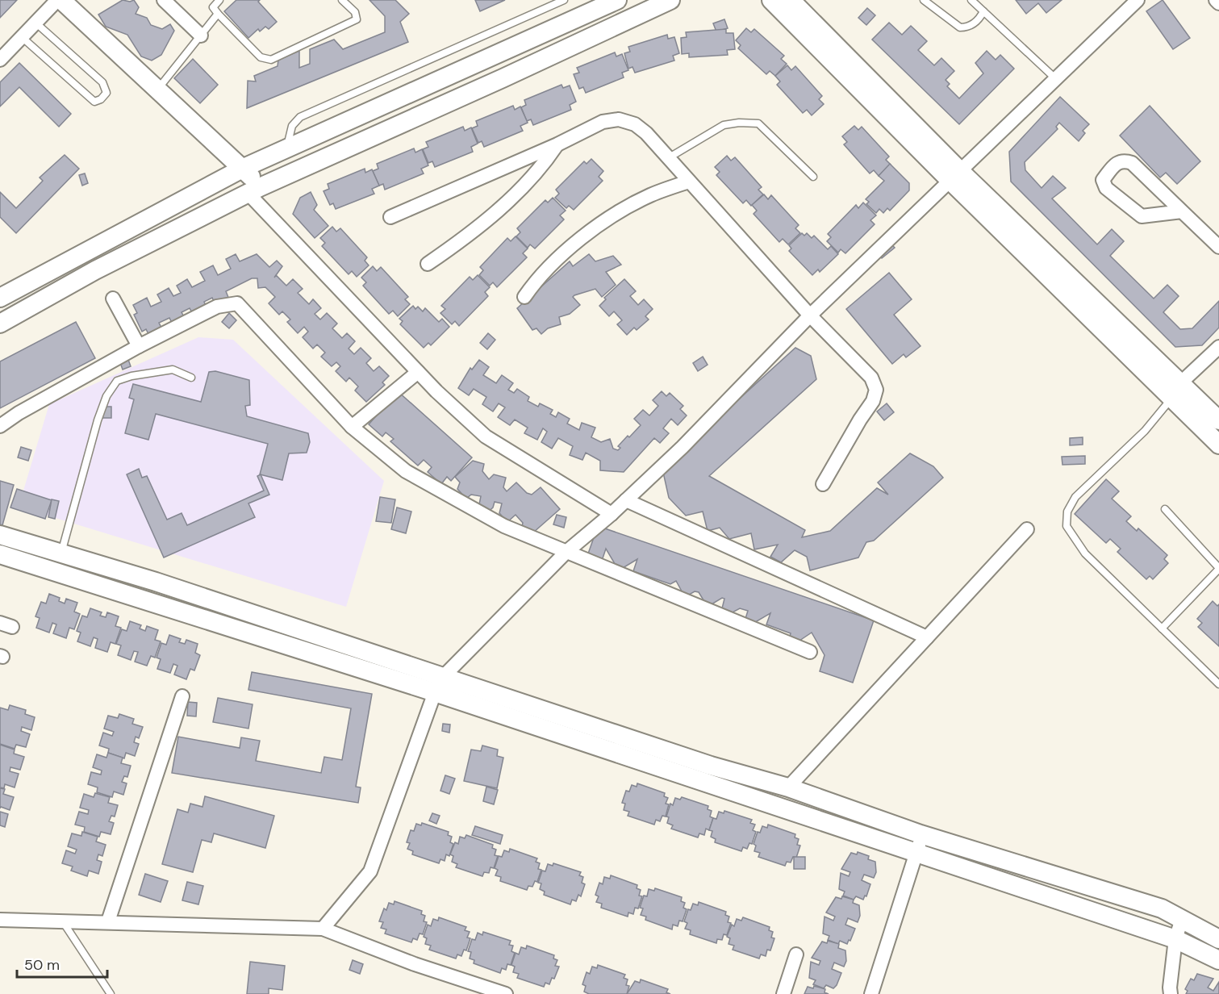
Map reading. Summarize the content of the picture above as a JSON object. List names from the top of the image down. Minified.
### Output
{"scale_bar":"50 m"}
